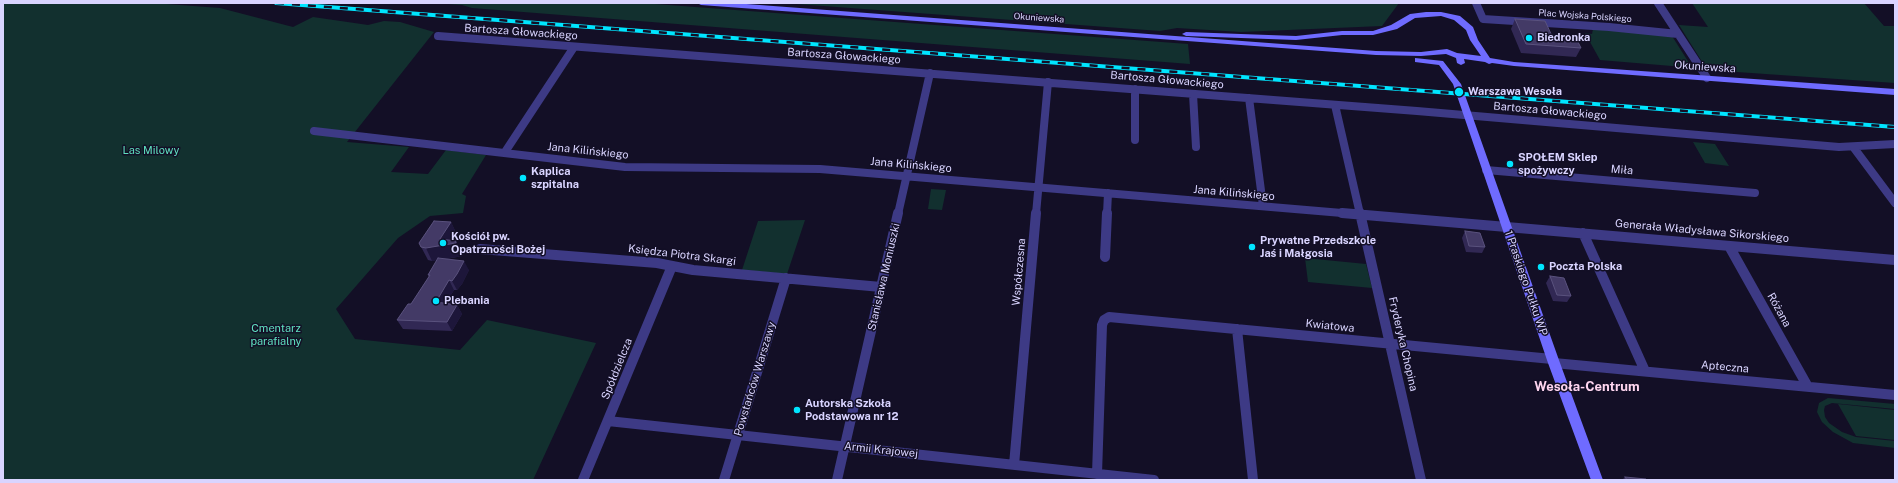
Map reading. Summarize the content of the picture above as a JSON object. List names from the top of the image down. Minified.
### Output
{"streets":{"main road":["Okuniewska","1 Praskiego Pułku WP"],"street":["Plac Wojska Polskiego","Bartosza Głowackiego","Jana Kilińskiego","Miła","Generała Władysława Sikorskiego","Księdza Piotra Skargi","Współczesna","Stanisława Moniuszki","Różana","Kwiatowa","Fryderyka Chopina","Apteczna","Spółdzielcza","Powstańców Warszawy","Armii Krajowej"]},"crossings":[["Okuniewska","1 Praskiego Pułku WP"],["Bartosza Głowackiego","Współczesna"],["Bartosza Głowackiego","Stanisława Moniuszki"],["Bartosza Głowackiego","1 Praskiego Pułku WP"],["Bartosza Głowackiego","Fryderyka Chopina"],["Jana Kilińskiego","Generała Władysława Sikorskiego"],["Jana Kilińskiego","Współczesna"],["Jana Kilińskiego","Stanisława Moniuszki"],["Jana Kilińskiego","1 Praskiego Pułku WP"],["Jana Kilińskiego","Fryderyka Chopina"],["Miła","1 Praskiego Pułku WP"],["Generała Władysława Sikorskiego","1 Praskiego Pułku WP"],["Generała Władysława Sikorskiego","Różana"],["Księdza Piotra Skargi","Stanisława Moniuszki"],["Księdza Piotra Skargi","Spółdzielcza"],["Księdza Piotra Skargi","Powstańców Warszawy"],["Współczesna","Armii Krajowej"],["Stanisława Moniuszki","Armii Krajowej"],["1 Praskiego Pułku WP","Kwiatowa"],["1 Praskiego Pułku WP","Apteczna"],["Różana","Apteczna"],["Kwiatowa","Fryderyka Chopina"],["Kwiatowa","Apteczna"],["Kwiatowa","Armii Krajowej"],["Spółdzielcza","Armii Krajowej"],["Powstańców Warszawy","Armii Krajowej"]],"districts":["Wesoła-Centrum"],"parks":["Las Milowy","Cmentarz parafialny"],"places":["Biedronka","Warszawa Wesoła","SPOŁEM Sklep spożywczy","Kaplica szpitalna","Kościół pw. Opatrzności Bożej","Prywatne Przedszkole Jaś i Małgosia","Poczta Polska","Plebania","Autorska Szkoła Podstawowa nr 12"]}
